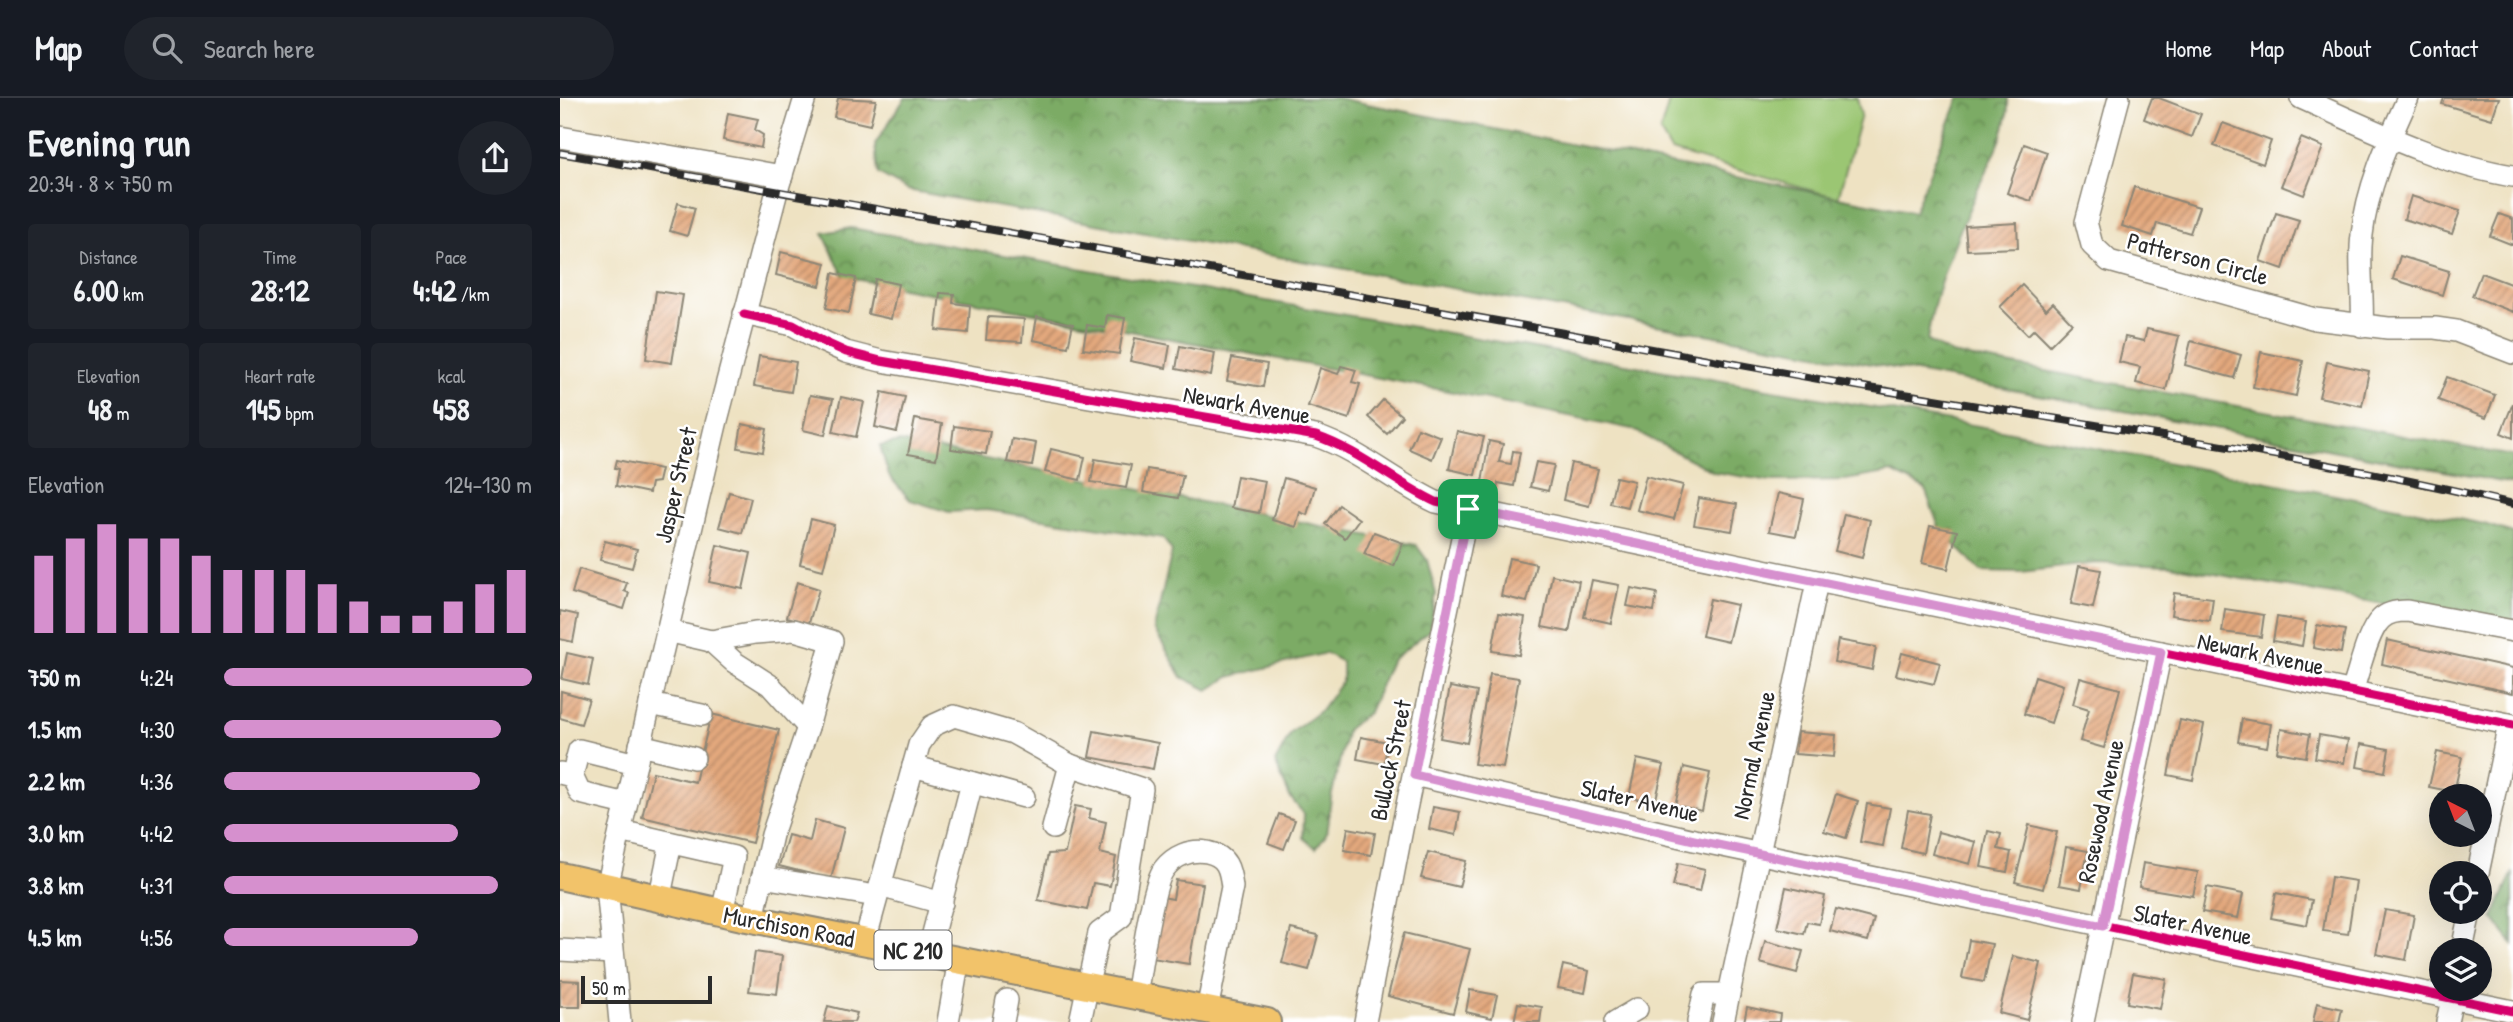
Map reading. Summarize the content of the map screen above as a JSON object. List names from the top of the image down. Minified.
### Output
{"streets":{"main road":["Murchison Road","NC 210"],"street":["Patterson Circle","Newark Avenue","Jasper Street","Normal Avenue","Bullock Street","Slater Avenue","Rosewood Avenue"]},"crossings":[["Newark Avenue","Jasper Street"],["Newark Avenue","Normal Avenue"],["Newark Avenue","Bullock Street"],["Newark Avenue","Rosewood Avenue"],["Jasper Street","Murchison Road"],["Normal Avenue","Slater Avenue"],["Bullock Street","Slater Avenue"],["Slater Avenue","Rosewood Avenue"]],"scale_bar":"50 m","north":"top left","page":{"header":"Map","search":"Search here","nav":["Home","Map","About","Contact"],"heading":["Evening run","20:34 · 8 × 750 m"],"stats":[["Distance","6.00 km"],["Time","28:12"],["Pace","4:42 /km"],["Elevation","48 m"],["Heart rate","145 bpm"],["kcal","458"]],"chart":["Elevation","124–130 m"],"list":[{"name":"750 m","note":"4:24"},{"name":"1.5 km","note":"4:30"},{"name":"2.2 km","note":"4:36"},{"name":"3.0 km","note":"4:42"},{"name":"3.8 km","note":"4:31"},{"name":"4.5 km","note":"4:56"}],"scale":"50 m"}}
